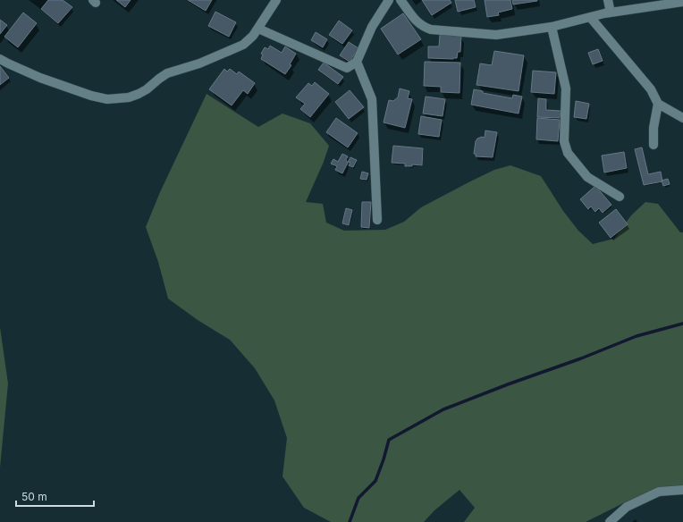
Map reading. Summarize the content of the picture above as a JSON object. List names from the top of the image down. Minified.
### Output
{"scale_bar":"50 m"}
